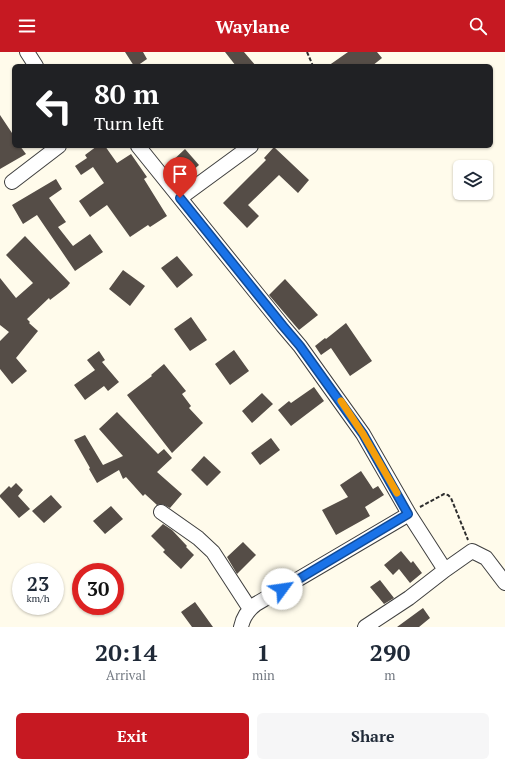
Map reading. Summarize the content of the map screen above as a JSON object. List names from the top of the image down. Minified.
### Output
{"page":{"header":"Waylane","turn":["80 m","Turn left"],"speed":"23 km/h","limit":"30","eta":["20:14","Arrival","1","min","290","m"],"buttons":["Exit","Share"]}}
